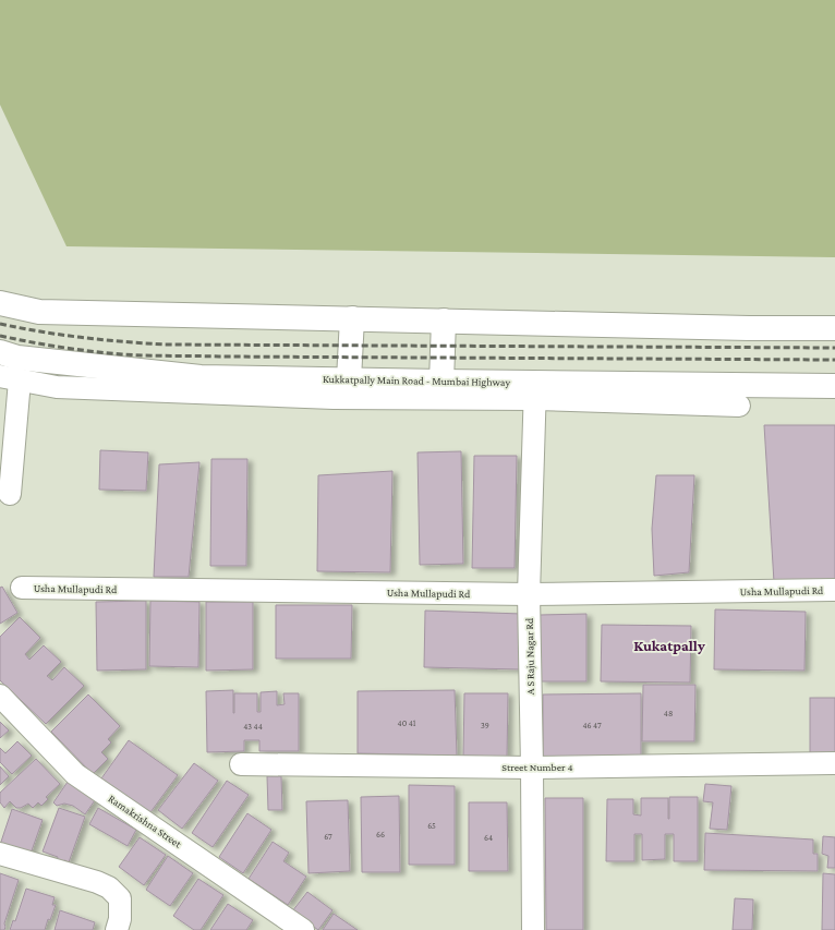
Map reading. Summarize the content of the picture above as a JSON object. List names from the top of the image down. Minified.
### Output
{"streets":{"highway":["Kukkatpally Main Road - Mumbai Highway"],"street":["Usha Mullapudi Rd","A S Raju Nagar Rd","Street Number 4","Ramakrishna Street"]},"crossings":[["Kukkatpally Main Road - Mumbai Highway","A S Raju Nagar Rd"],["Usha Mullapudi Rd","A S Raju Nagar Rd"],["A S Raju Nagar Rd","Street Number 4"]],"districts":["Kukatpally"],"house_numbers":["48","40 41","39","46 47","43 44","65","66","67","64"]}
